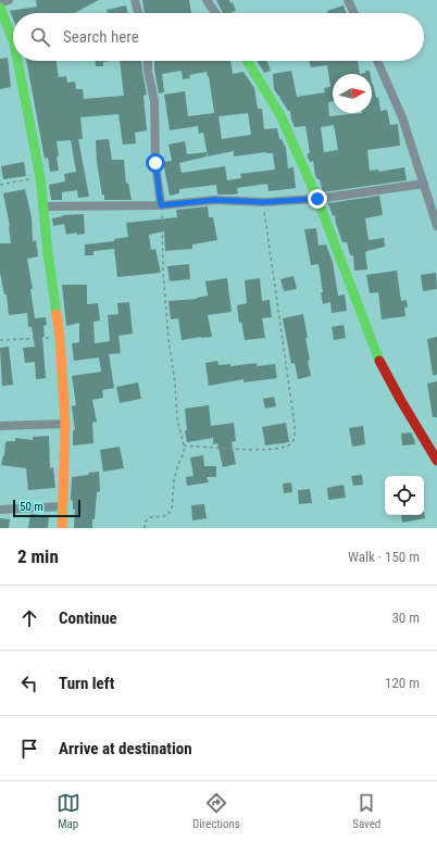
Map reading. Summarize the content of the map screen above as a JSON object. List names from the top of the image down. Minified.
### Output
{"scale_bar":"50 m","north":"right","page":{"search":"Search here","scale":"50 m","heading":["2 min","Walk · 150 m"],"list":[["Continue","30 m"],["Turn left","120 m"],"Arrive at destination"],"nav":["Map","Directions","Saved"]}}
